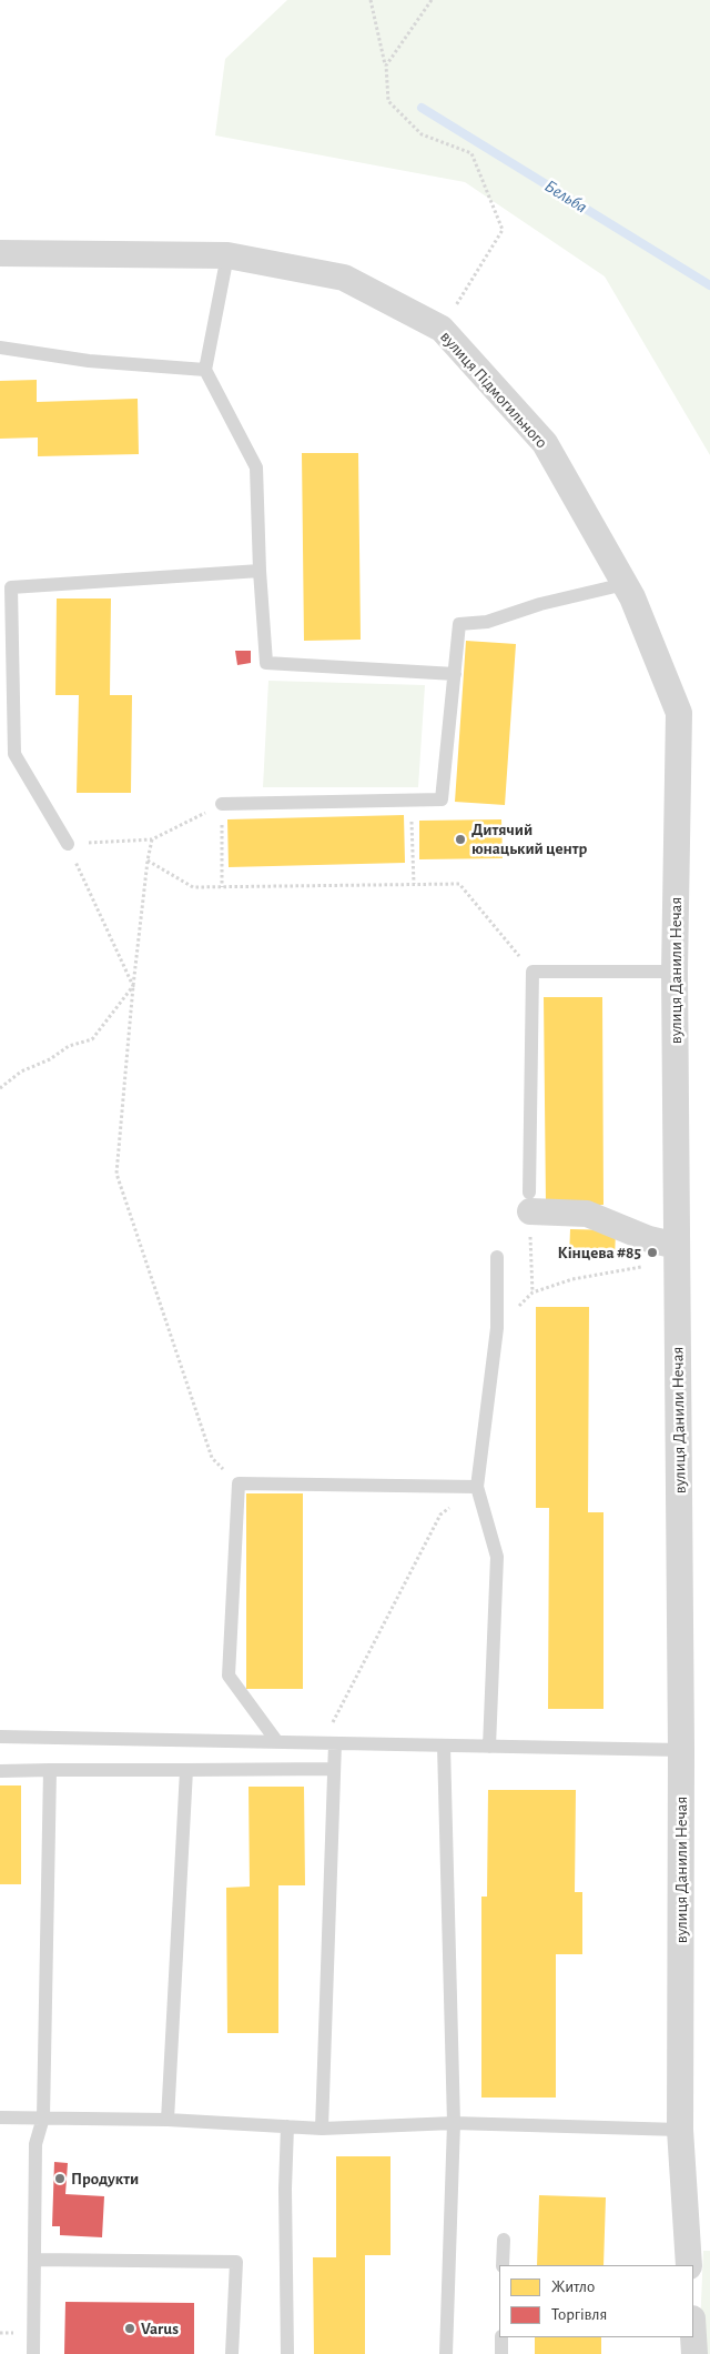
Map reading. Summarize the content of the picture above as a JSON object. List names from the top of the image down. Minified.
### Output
{"streets":{"street":["вулиця Підмогильного","вулиця Данили Нечая"]},"crossings":[["вулиця Підмогильного","вулиця Данили Нечая"]],"water":["Бельба"],"places":["Дитячий юнацький центр","Кінцева #85","Продукти","Varus"],"legend":["Житло","Торгівля"]}
